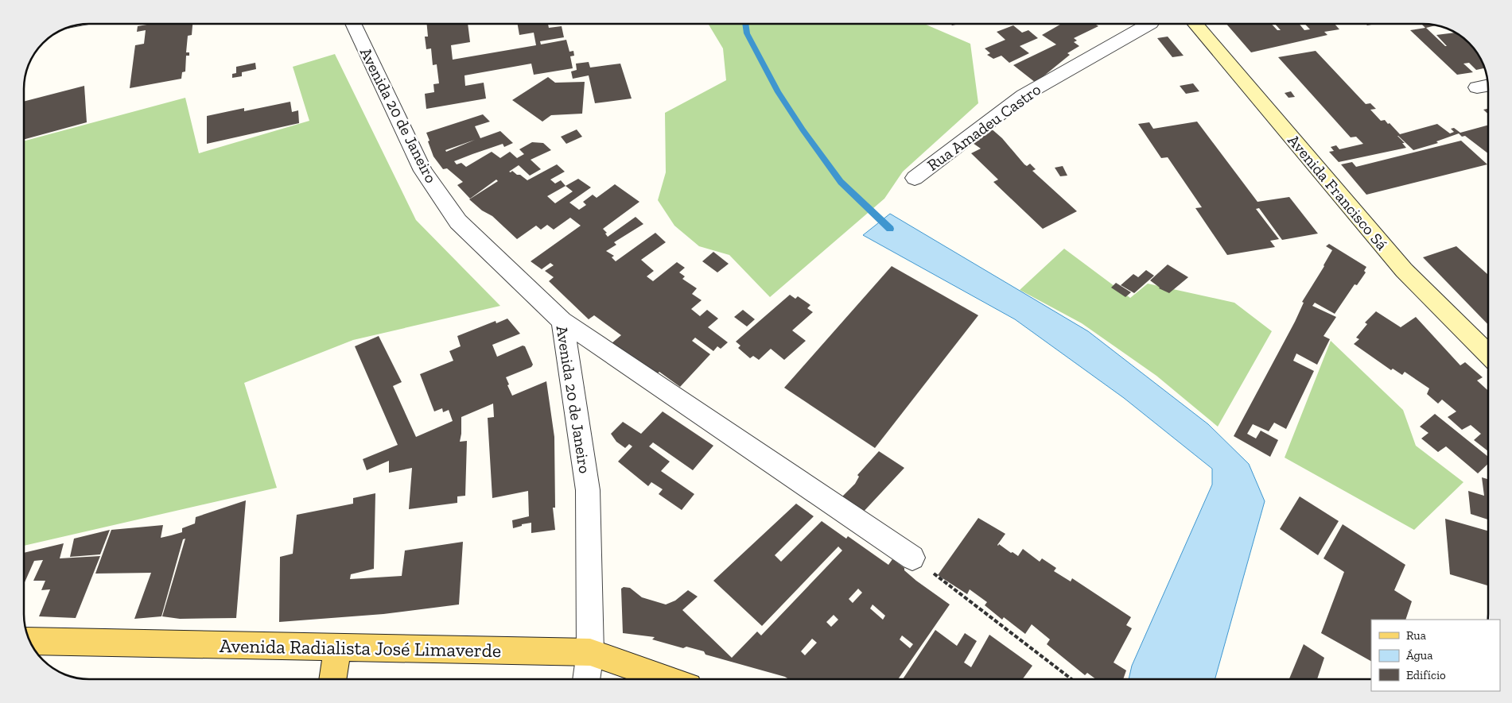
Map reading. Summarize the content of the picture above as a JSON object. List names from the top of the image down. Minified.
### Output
{"streets":{"main road":["Avenida Francisco Sá","Avenida Radialista José Limaverde"],"street":["Avenida 20 de Janeiro","Rua Amadeu Castro"]},"crossings":[["Avenida 20 de Janeiro","Avenida Radialista José Limaverde"]],"legend":["Rua","Água","Edifício"]}
